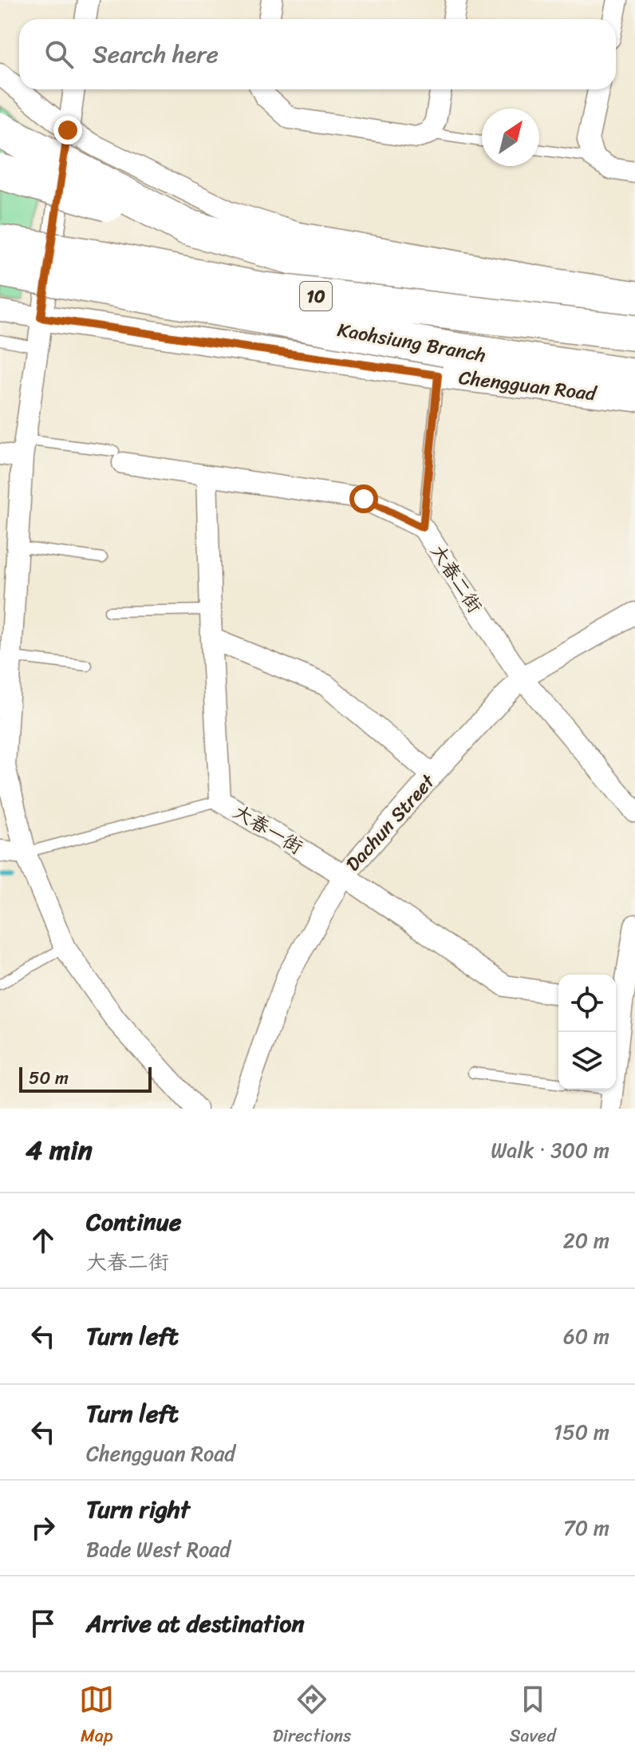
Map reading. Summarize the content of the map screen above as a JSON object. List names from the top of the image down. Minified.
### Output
{"streets":{"highway":["10","Kaohsiung Branch"],"street":["Chengguan Road","大春二街","Dachun Street","大春一街"]},"crossings":[["Kaohsiung Branch","Chengguan Road"],["大春二街","Dachun Street"],["大春二街","大春一街"],["Dachun Street","大春一街"]],"scale_bar":"50 m","north":"top right","page":{"search":"Search here","scale":"50 m","heading":["4 min","Walk · 300 m"],"list":[["Continue","大春二街","20 m"],["Turn left","60 m"],["Turn left","Chengguan Road","150 m"],["Turn right","Bade West Road","70 m"],"Arrive at destination"],"nav":["Map","Directions","Saved"]}}
